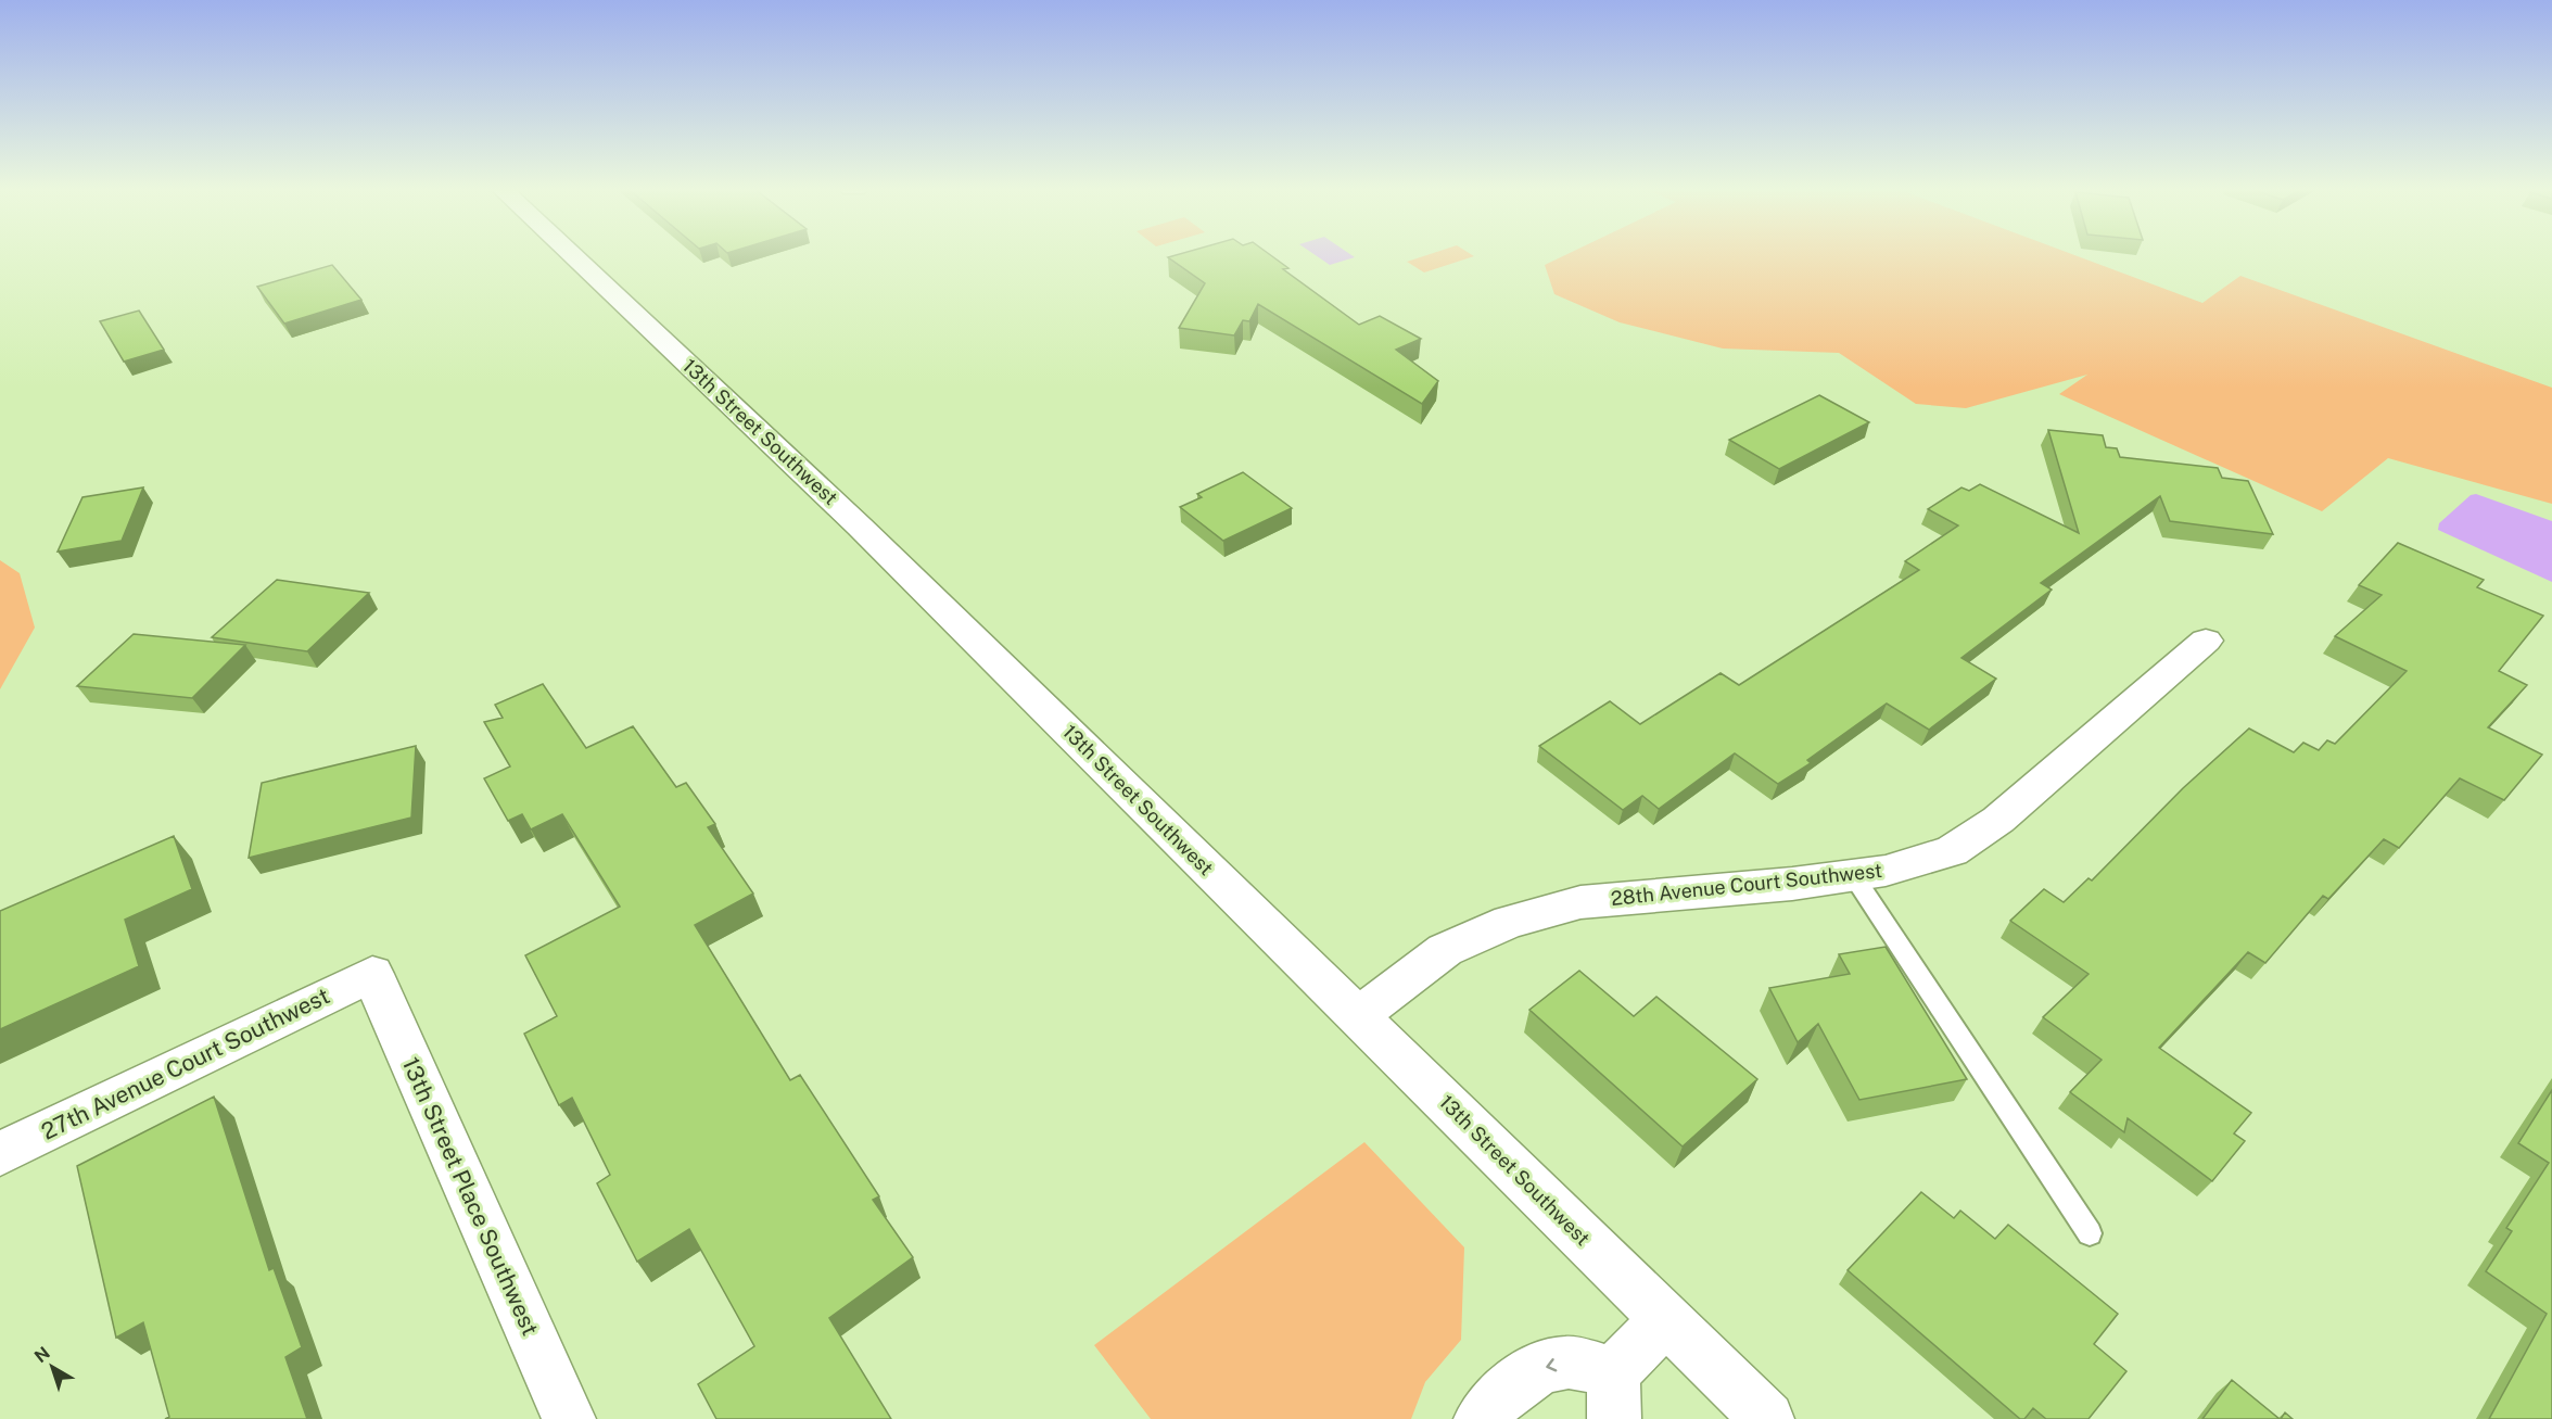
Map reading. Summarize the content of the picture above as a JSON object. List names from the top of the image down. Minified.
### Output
{"streets":{"street":["13th Street Southwest","28th Avenue Court Southwest","27th Avenue Court Southwest","13th Street Place Southwest"]},"crossings":[["13th Street Southwest","28th Avenue Court Southwest"],["27th Avenue Court Southwest","13th Street Place Southwest"]],"north":"top left"}
